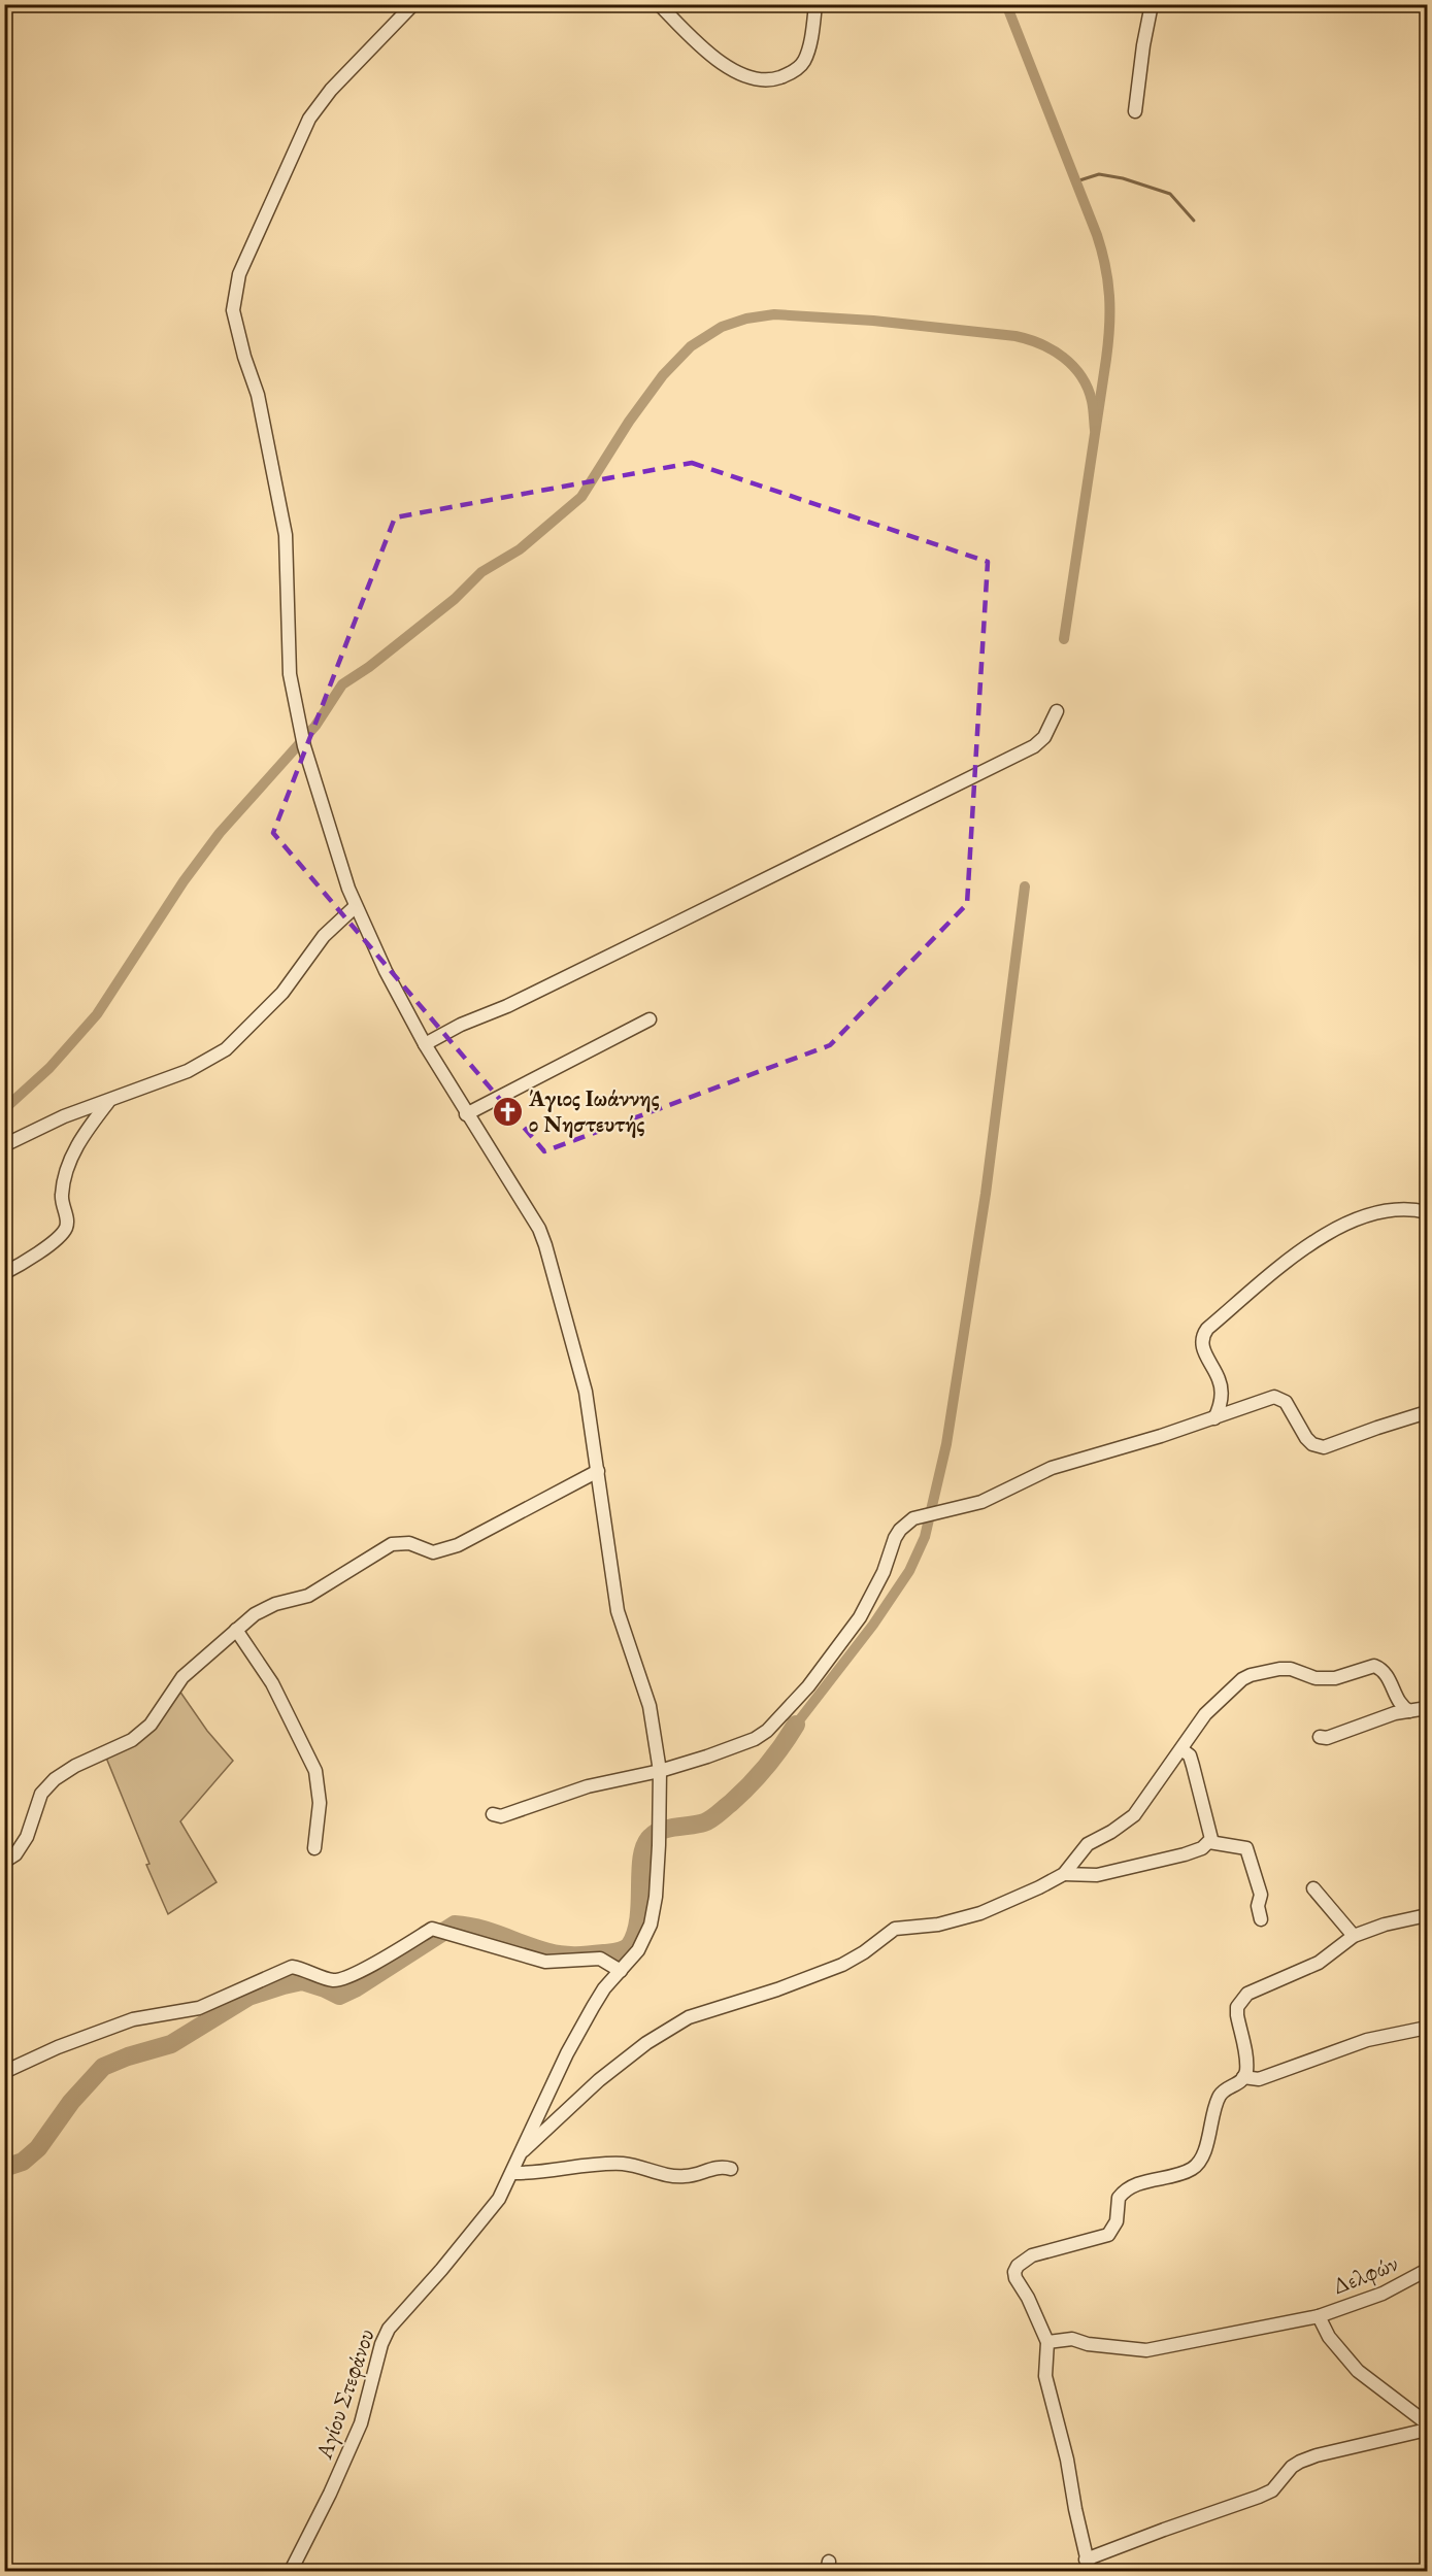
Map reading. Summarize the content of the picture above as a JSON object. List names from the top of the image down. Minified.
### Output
{"streets":{"street":["Δελφών","Αγίου Στεφάνου"]},"places":{"church":["Άγιος Ιωάννης ο Νηστευτής"]}}
